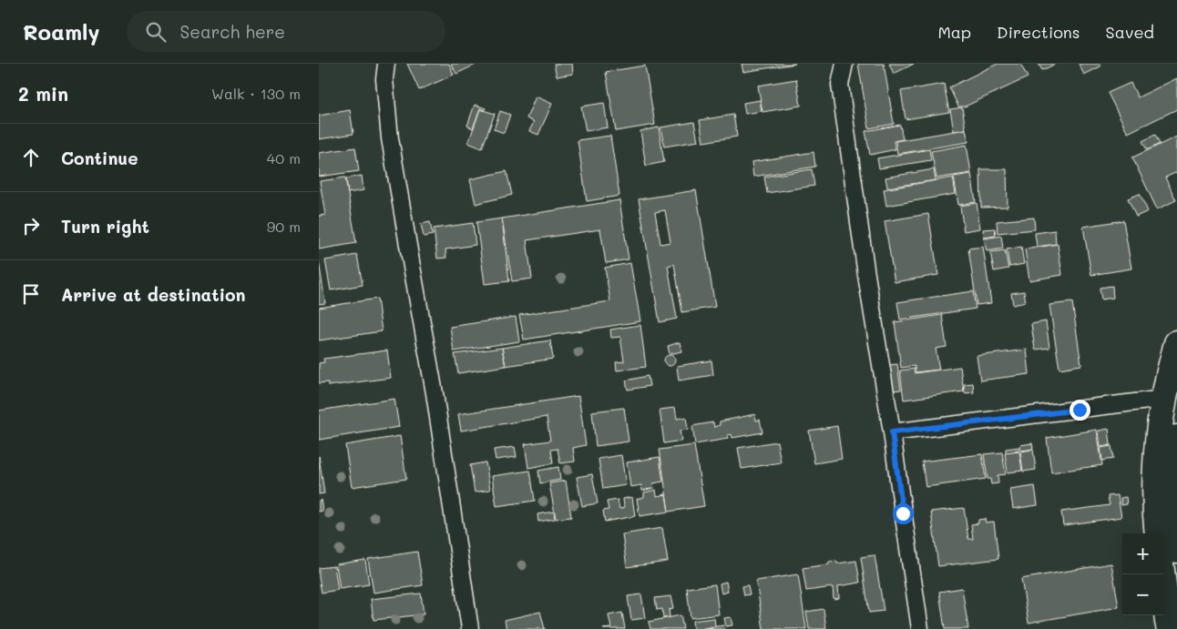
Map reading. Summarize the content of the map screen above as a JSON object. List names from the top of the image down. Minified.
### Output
{"page":{"header":"Roamly","search":"Search here","nav":["Map","Directions","Saved"],"heading":["2 min","Walk · 130 m"],"list":[["Continue","40 m"],["Turn right","90 m"],"Arrive at destination"],"map_buttons":["+","−"]}}
